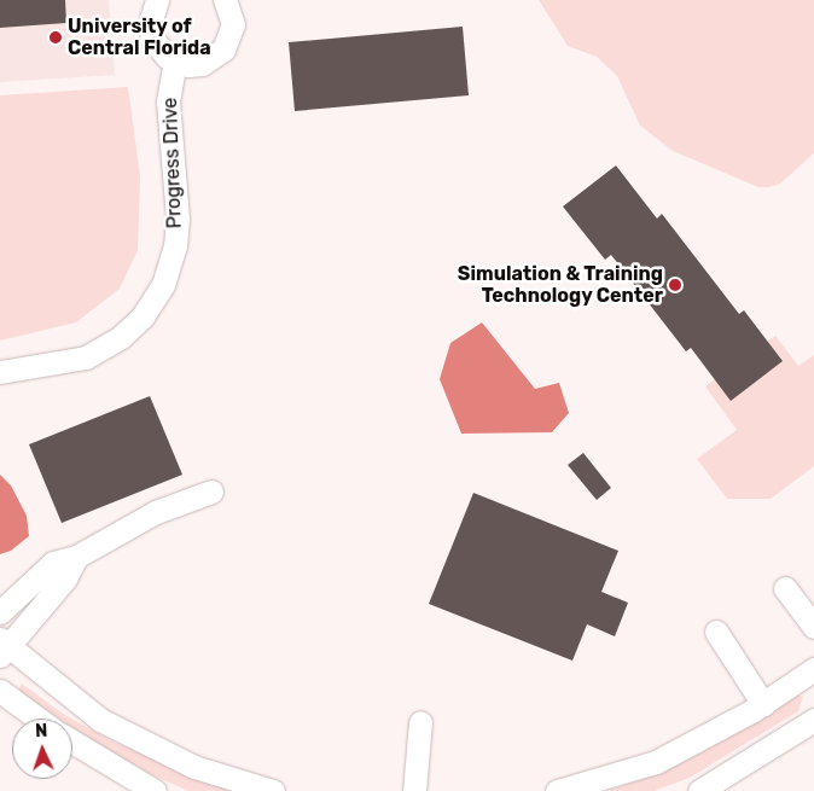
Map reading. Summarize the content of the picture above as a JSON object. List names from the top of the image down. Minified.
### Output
{"streets":{"street":["Progress Drive"]},"places":["University of Central Florida","Simulation & Training Technology Center"],"north":"top"}
